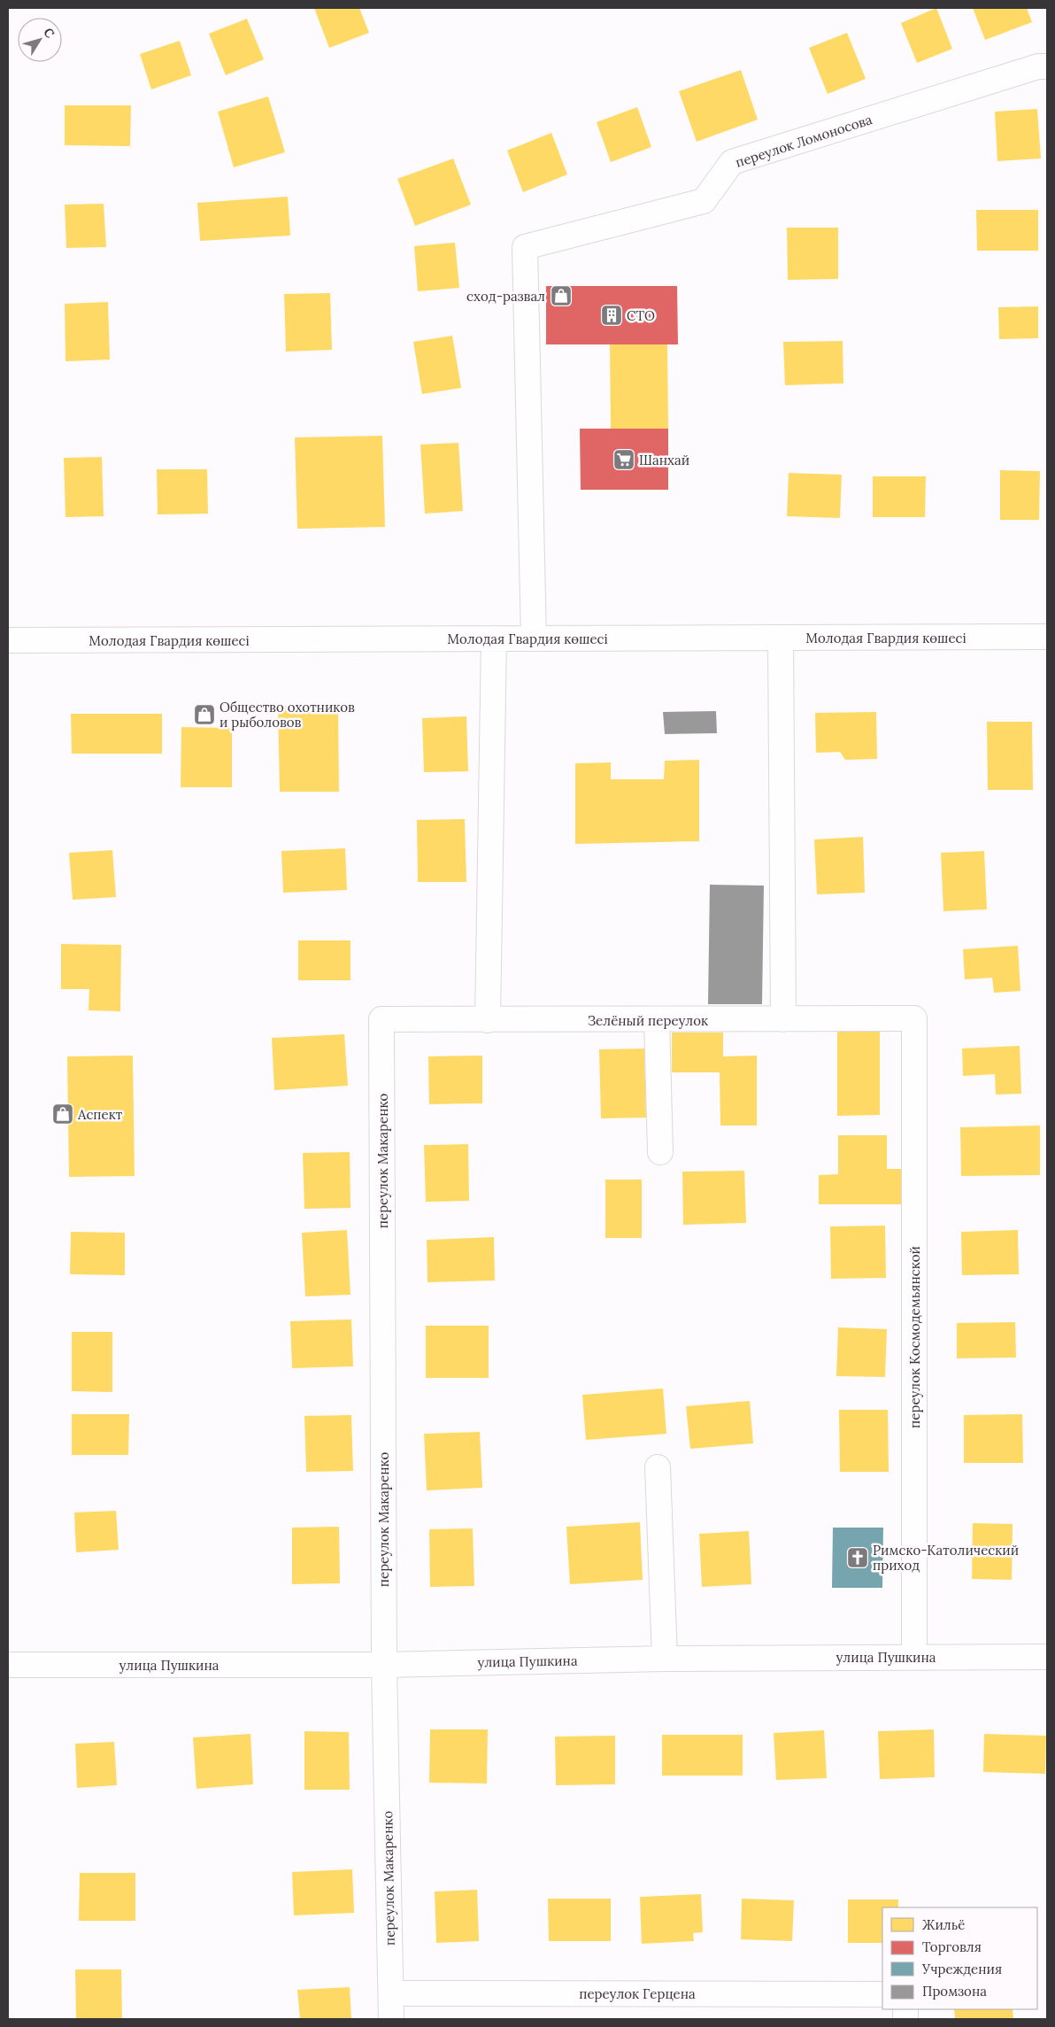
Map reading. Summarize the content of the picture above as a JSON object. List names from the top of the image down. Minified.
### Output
{"streets":{"street":["переулок Ломоносова","Молодая Гвардия көшесі","Зелёный переулок","переулок Макаренко","переулок Космодемьянской","улица Пушкина","переулок Герцена"]},"crossings":[["переулок Ломоносова","Молодая Гвардия көшесі"],["Зелёный переулок","переулок Макаренко"],["Зелёный переулок","переулок Космодемьянской"],["переулок Макаренко","улица Пушкина"],["переулок Макаренко","переулок Герцена"],["переулок Космодемьянской","улица Пушкина"]],"places":{"shop":["сход-развал","Общество охотников и рыболовов","Аспект"],"building":["СТО"],"supermarket":["Шанхай"],"church":["Римско-Католический приход"]},"legend":["Жильё","Торговля","Учреждения","Промзона"],"north":"top right"}
